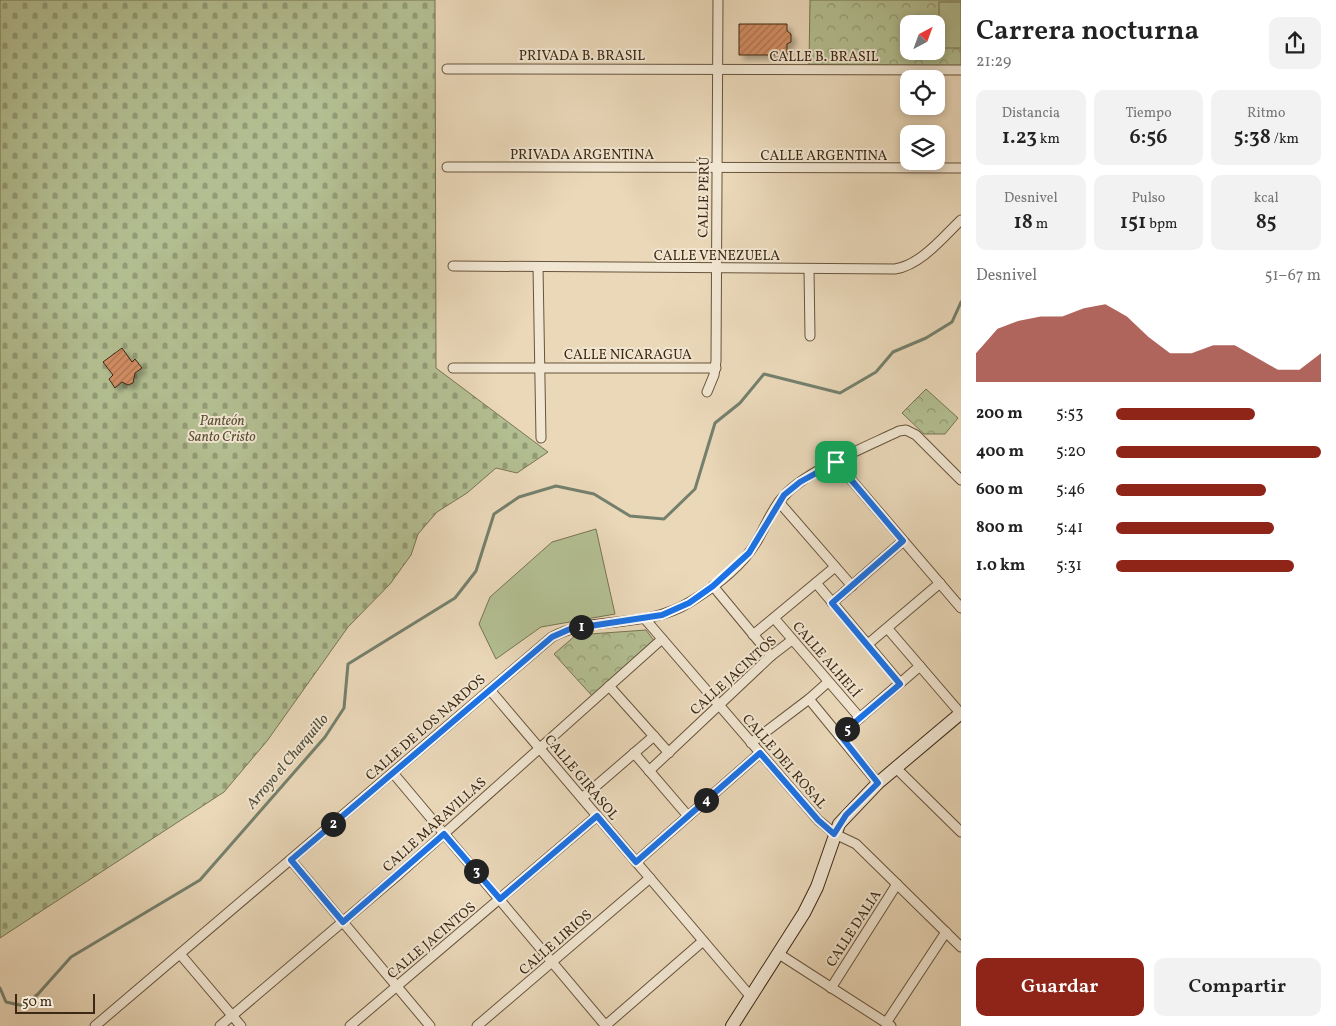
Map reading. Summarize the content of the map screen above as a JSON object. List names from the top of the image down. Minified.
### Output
{"streets":{"street":["PRIVADA B. BRASIL","CALLE B. BRASIL","PRIVADA ARGENTINA","CALLE ARGENTINA","CALLE PERÚ","CALLE VENEZUELA","CALLE NICARAGUA","CALLE ALHELÍ","CALLE JACINTOS","CALLE DE LOS NARDOS","CALLE DEL ROSAL","CALLE GIRASOL","CALLE MARAVILLAS","CALLE DALIA","CALLE LIRIOS"]},"crossings":[["PRIVADA B. BRASIL","CALLE B. BRASIL"],["PRIVADA B. BRASIL","CALLE PERÚ"],["CALLE B. BRASIL","CALLE PERÚ"],["PRIVADA ARGENTINA","CALLE ARGENTINA"],["PRIVADA ARGENTINA","CALLE PERÚ"],["CALLE ARGENTINA","CALLE PERÚ"],["CALLE PERÚ","CALLE VENEZUELA"],["CALLE PERÚ","CALLE NICARAGUA"],["CALLE ALHELÍ","CALLE JACINTOS"],["CALLE JACINTOS","CALLE DEL ROSAL"],["CALLE JACINTOS","CALLE GIRASOL"],["CALLE DE LOS NARDOS","CALLE DEL ROSAL"],["CALLE DE LOS NARDOS","CALLE GIRASOL"],["CALLE DEL ROSAL","CALLE MARAVILLAS"],["CALLE DEL ROSAL","CALLE DALIA"],["CALLE GIRASOL","CALLE MARAVILLAS"],["CALLE GIRASOL","CALLE LIRIOS"]],"water":["Arroyo el Charquillo"],"parks":["Panteón Santo Cristo"],"scale_bar":"50 m","north":"top right","page":{"heading":["Carrera nocturna","21:29"],"stats":[["Distancia","1.23 km"],["Tiempo","6:56"],["Ritmo","5:38 /km"],["Desnivel","18 m"],["Pulso","151 bpm"],["kcal","85"]],"chart":["Desnivel","51–67 m"],"list":[{"name":"200 m","note":"5:53"},{"name":"400 m","note":"5:20"},{"name":"600 m","note":"5:46"},{"name":"800 m","note":"5:41"},{"name":"1.0 km","note":"5:31"}],"pins":["1","5","4","2","3"],"buttons":["Guardar","Compartir"],"scale":"50 m"}}
